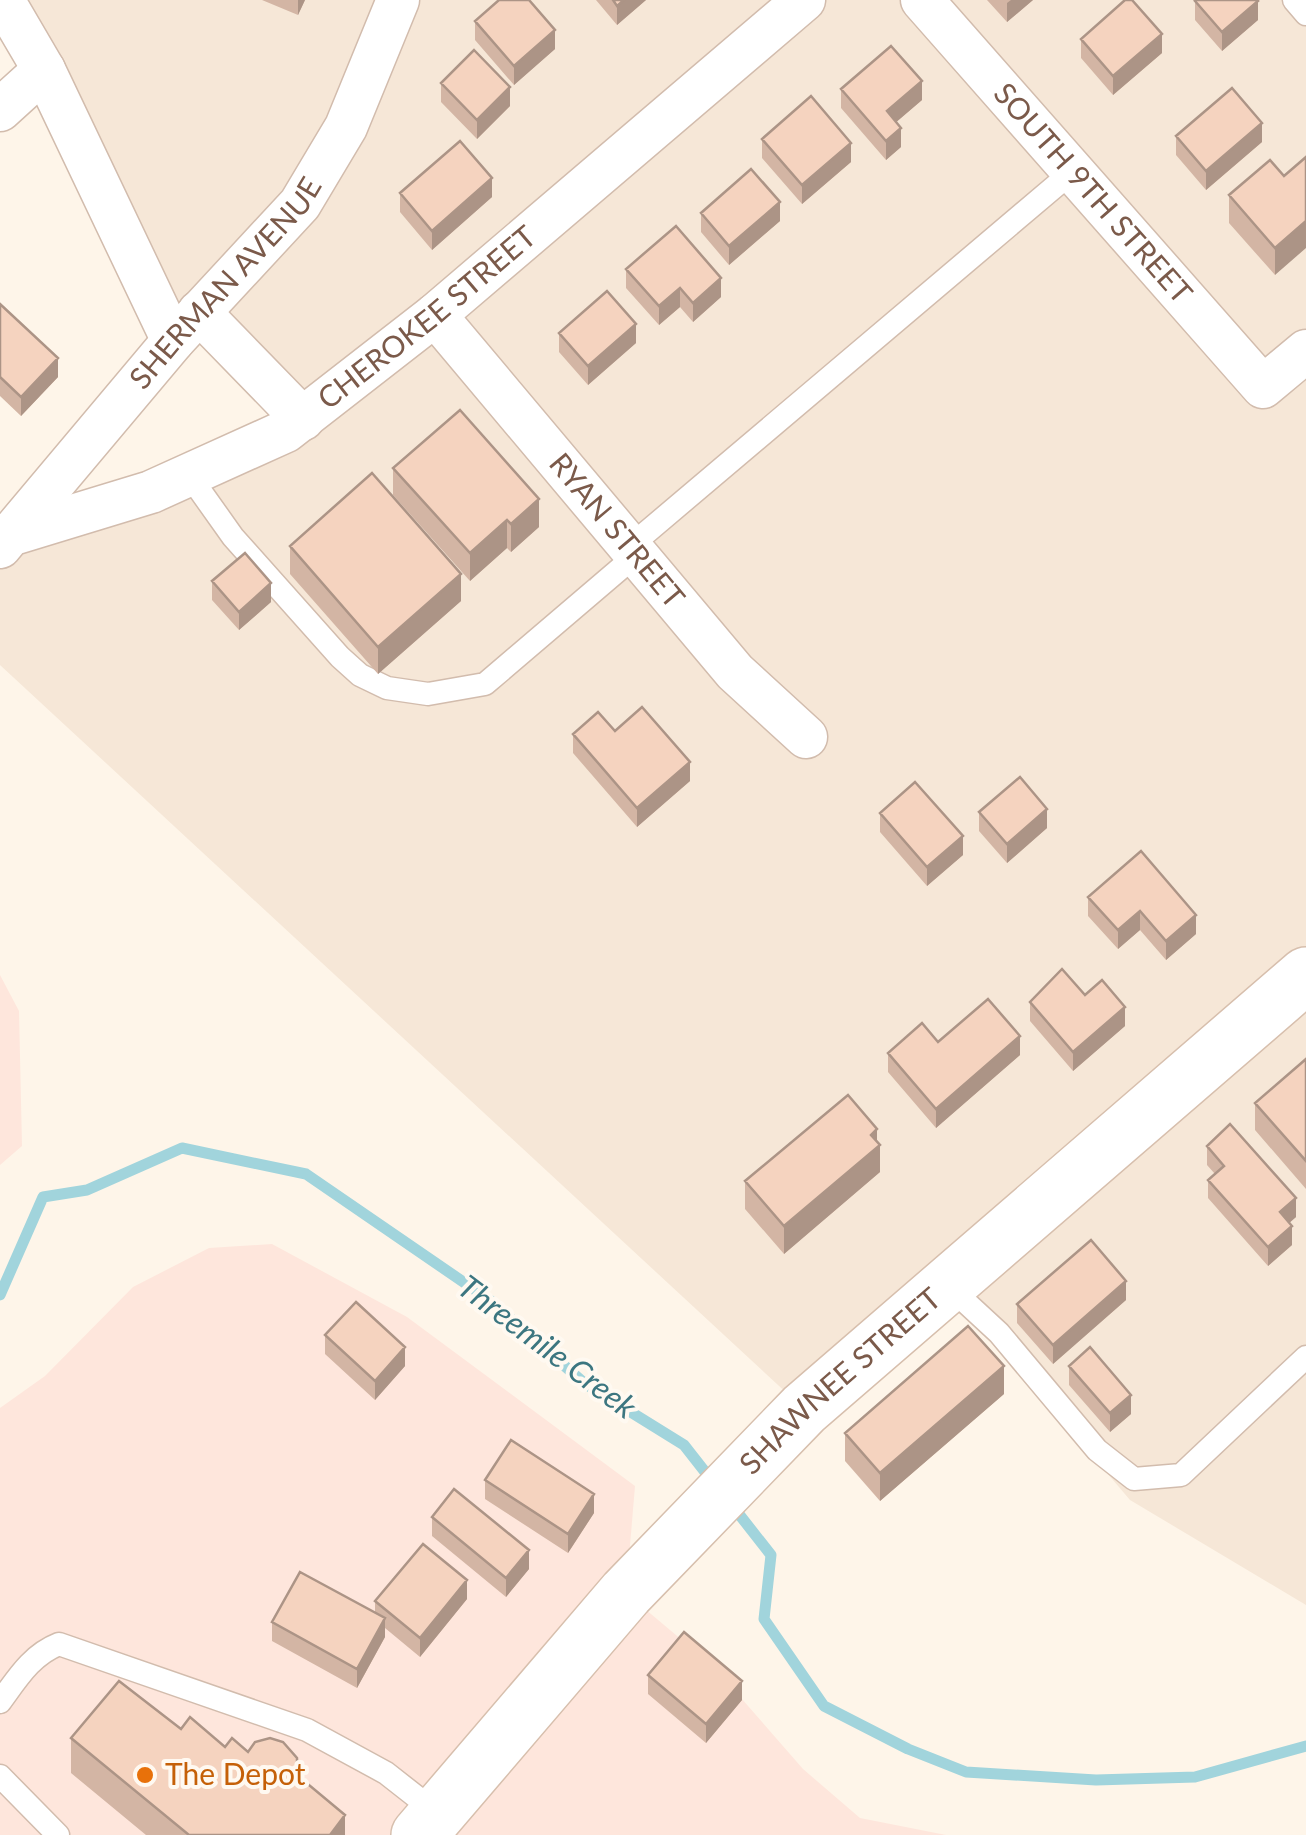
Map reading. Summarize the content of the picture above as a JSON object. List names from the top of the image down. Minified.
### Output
{"streets":{"street":["SOUTH 9TH STREET","SHERMAN AVENUE","CHEROKEE STREET","RYAN STREET","SHAWNEE STREET"]},"crossings":[["SHERMAN AVENUE","CHEROKEE STREET"],["CHEROKEE STREET","RYAN STREET"]],"water":["Threemile Creek"],"places":["The Depot"]}
